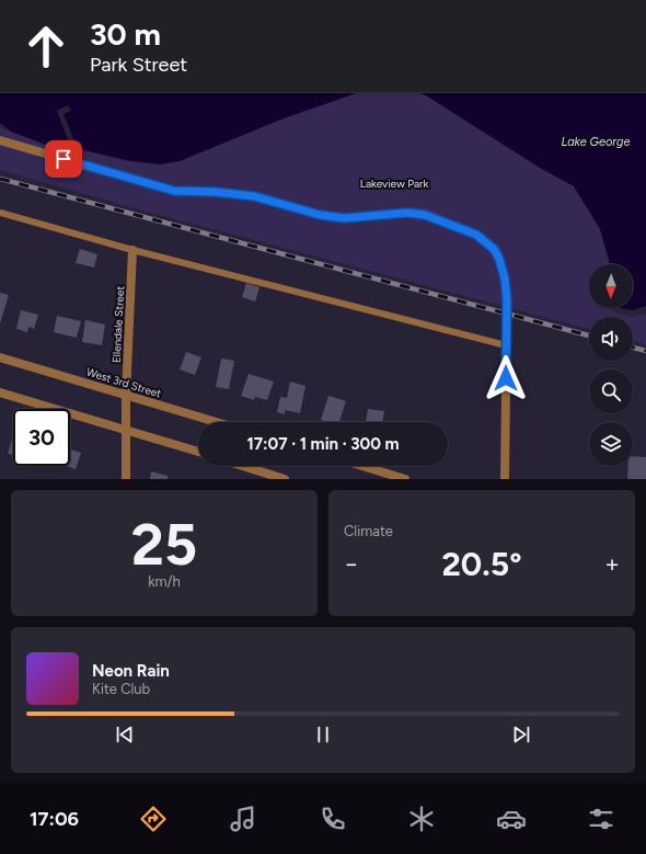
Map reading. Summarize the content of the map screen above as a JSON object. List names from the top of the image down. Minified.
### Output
{"streets":{"street":["Ellendale Street","West 3rd Street"]},"crossings":[["Ellendale Street","West 3rd Street"]],"water":["Lake George"],"parks":["Lakeview Park"],"north":"bottom","page":{"turn":["30 m","Park Street"],"limit":"30","trip":"17:07 · 1 min · 300 m","tile":[["25","km/h"],"Climate"],"heat":["−","20.5°","+"],"song":["Neon Rain","Kite Club"],"tabs":"17:06"}}
